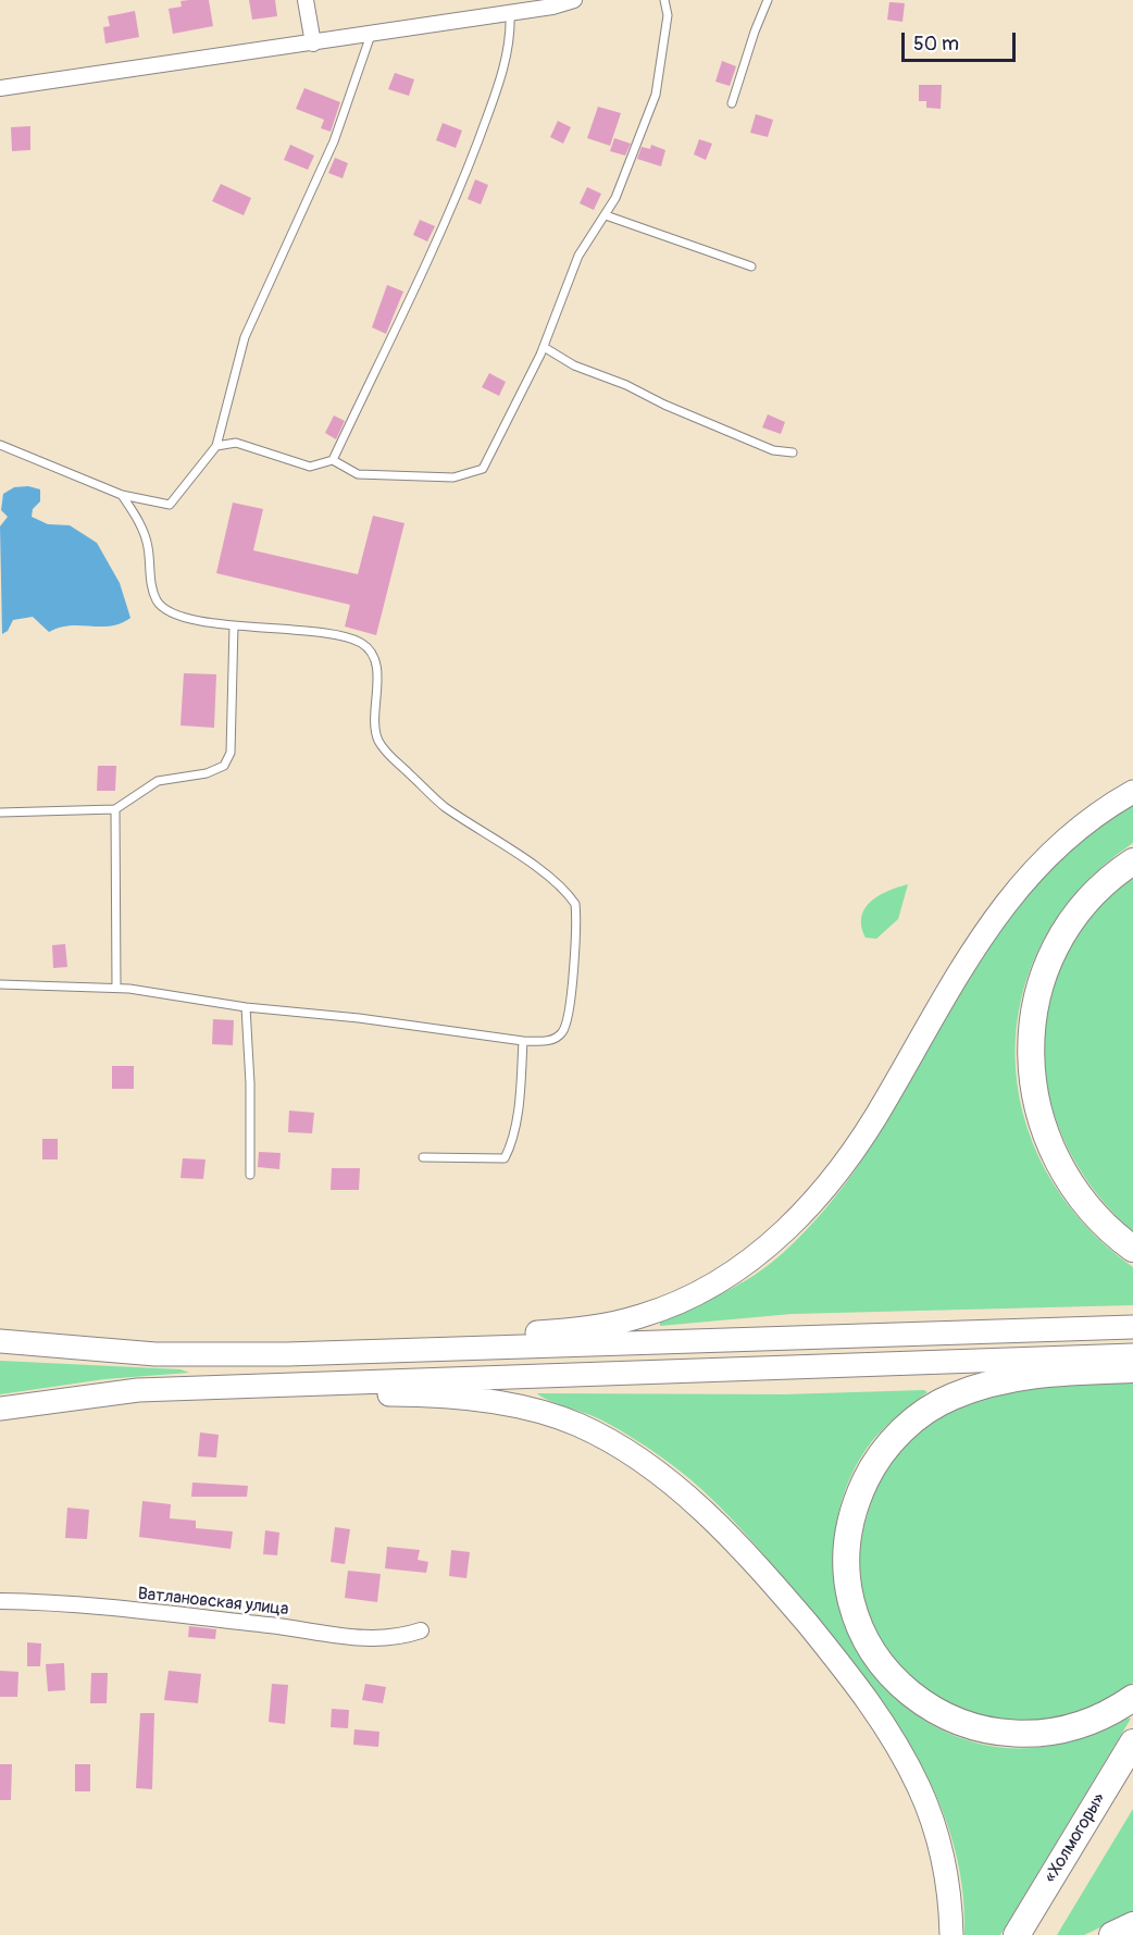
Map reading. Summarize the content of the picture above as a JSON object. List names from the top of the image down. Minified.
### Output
{"streets":{"highway":["«Холмогоры»"],"street":["Ватлановская улица"]},"scale_bar":"50 m"}
